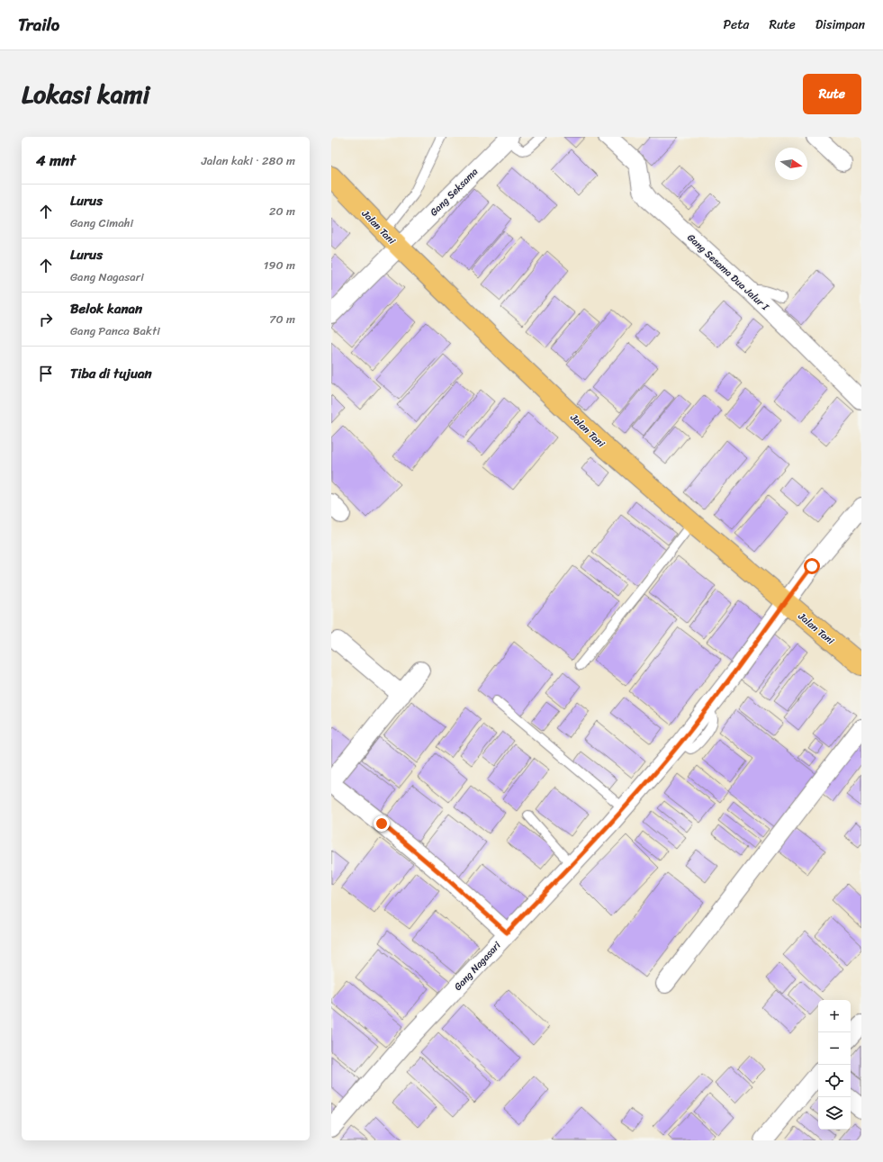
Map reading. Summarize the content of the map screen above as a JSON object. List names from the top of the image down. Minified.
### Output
{"streets":{"highway":["Jalan Tani"],"street":["Gang Seksama","Gang Sesama Dua Jalur I","Gang Nagasari"]},"crossings":[["Gang Seksama","Jalan Tani"],["Jalan Tani","Gang Nagasari"]],"north":"right","page":{"header":"Trailo","nav":["Peta","Rute","Disimpan"],"title":"Lokasi kami","buttons":"Rute","heading":["4 mnt","Jalan kaki · 280 m"],"list":[["Lurus","Gang Cimahi","20 m"],["Lurus","Gang Nagasari","190 m"],["Belok kanan","Gang Panca Bakti","70 m"],"Tiba di tujuan"],"map_buttons":["+","−"]}}
